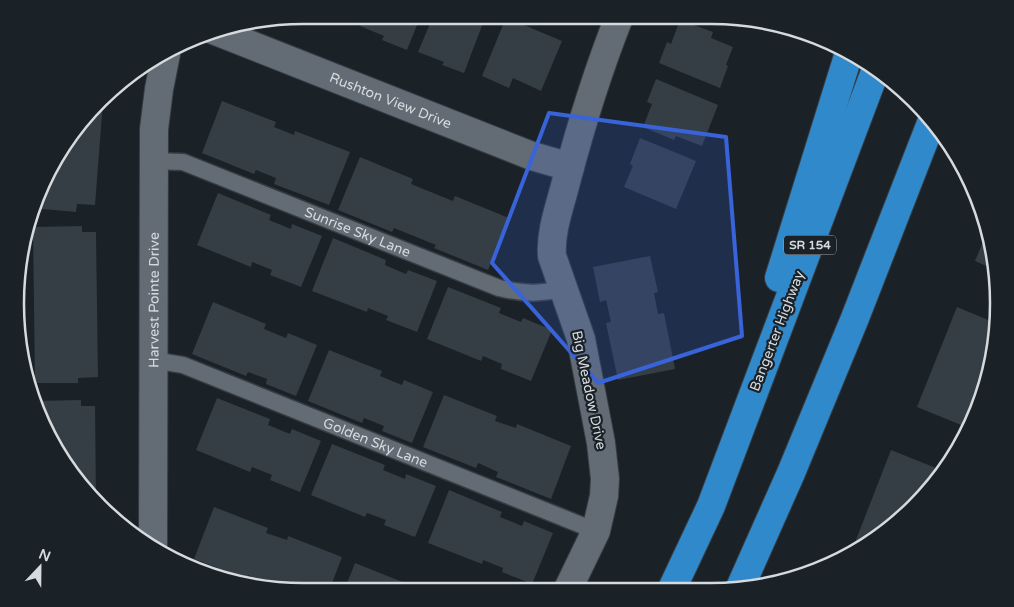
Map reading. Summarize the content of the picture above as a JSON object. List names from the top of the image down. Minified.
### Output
{"streets":{"highway":["SR 154","Bangerter Highway"],"street":["Rushton View Drive","Harvest Pointe Drive","Big Meadow Drive"],"lane":["Sunrise Sky Lane","Golden Sky Lane"]},"crossings":[["Rushton View Drive","Big Meadow Drive"],["Sunrise Sky Lane","Harvest Pointe Drive"],["Sunrise Sky Lane","Big Meadow Drive"],["Harvest Pointe Drive","Golden Sky Lane"],["Big Meadow Drive","Golden Sky Lane"]],"north":"top"}
